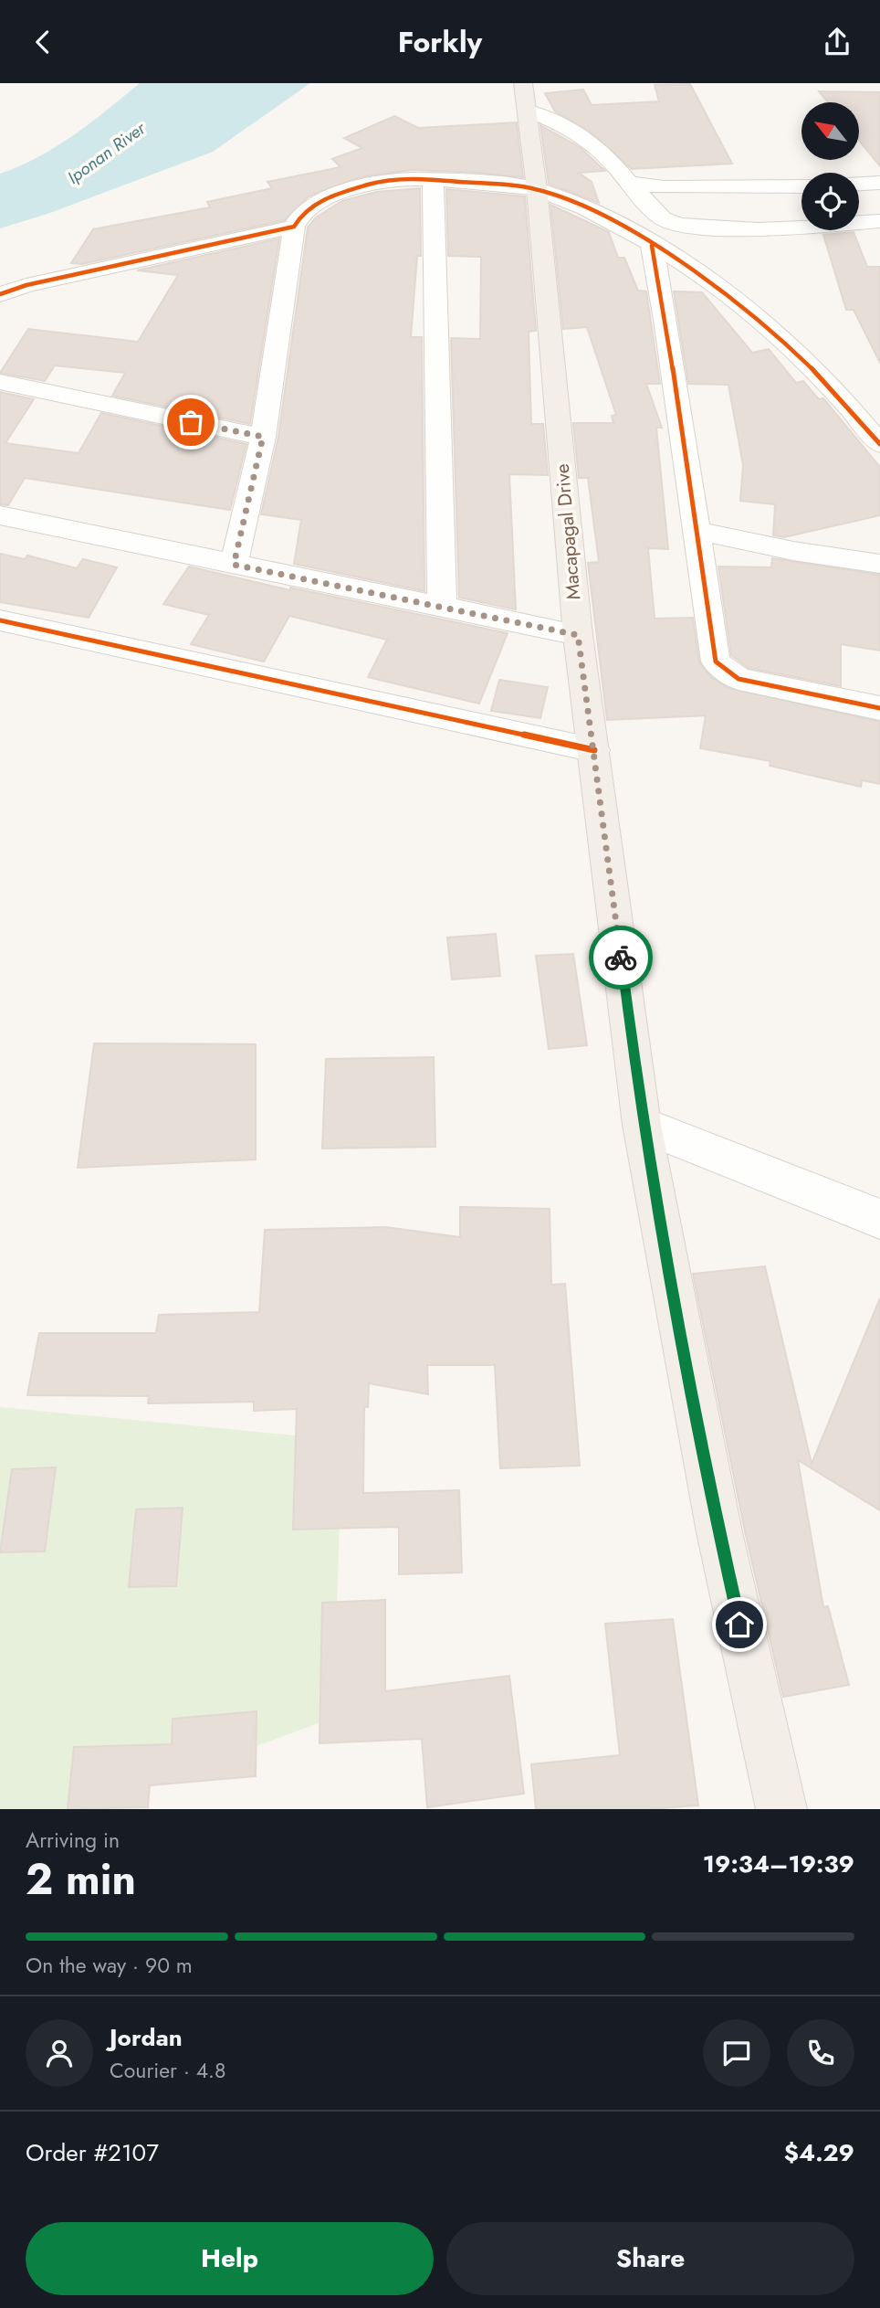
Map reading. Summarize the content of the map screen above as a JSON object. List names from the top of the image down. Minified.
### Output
{"streets":{"main road":["Macapagal Drive"]},"water":["Iponan River"],"north":"top left","page":{"header":"Forkly","heading":["2 min","Arriving in","19:34–19:39"],"panel":["Jordan","Courier · 4.8","Order #2107","$4.29"],"bar":"On the way · 90 m","buttons":["Help","Share"]}}
